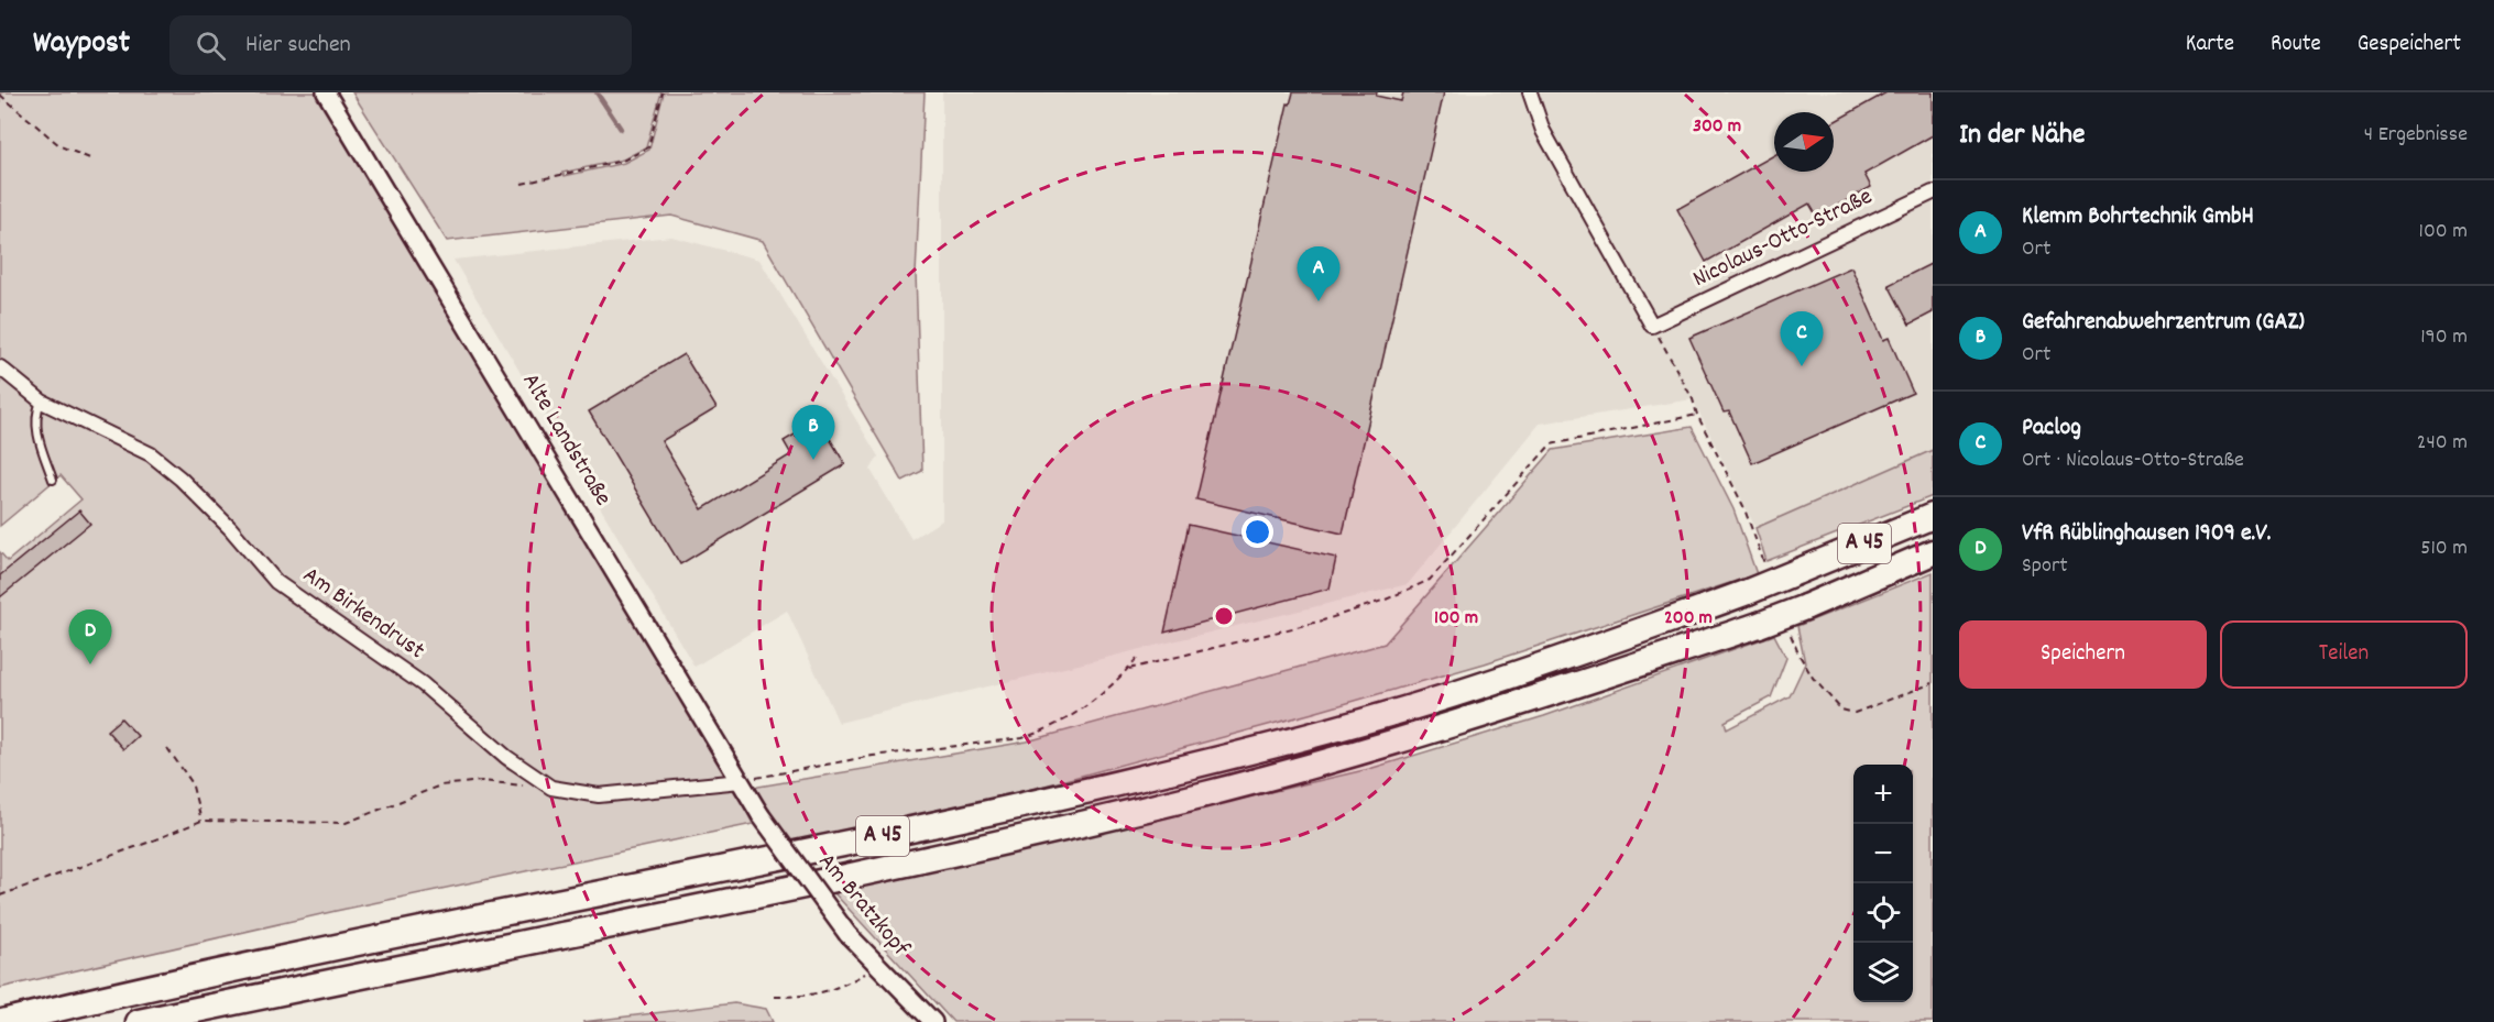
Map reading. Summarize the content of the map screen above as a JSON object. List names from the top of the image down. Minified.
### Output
{"streets":{"highway":["A 45"],"street":["Nicolaus-Otto-Straße","Alte Landstraße","Am Birkendrust","Am Bratzkopf"]},"crossings":[["Alte Landstraße","Am Birkendrust"],["Alte Landstraße","Am Bratzkopf"]],"north":"right","page":{"header":"Waypost","search":"Hier suchen","nav":["Karte","Route","Gespeichert"],"heading":["In der Nähe","4 Ergebnisse"],"list":[{"mark":"A","name":"Klemm Bohrtechnik GmbH","note":"Ort","value":"100 m"},{"mark":"B","name":"Gefahrenabwehrzentrum (GAZ)","note":"Ort","value":"190 m"},{"mark":"C","name":"Paclog","note":"Ort · Nicolaus-Otto-Straße","value":"240 m"},{"mark":"D","name":"VfR Rüblinghausen 1909 e.V.","note":"Sport","value":"510 m"}],"pins":["A","C","B","D"],"buttons":["Speichern","Teilen"],"map_buttons":["+","−"]},"rings":["300 m","100 m","200 m"]}
